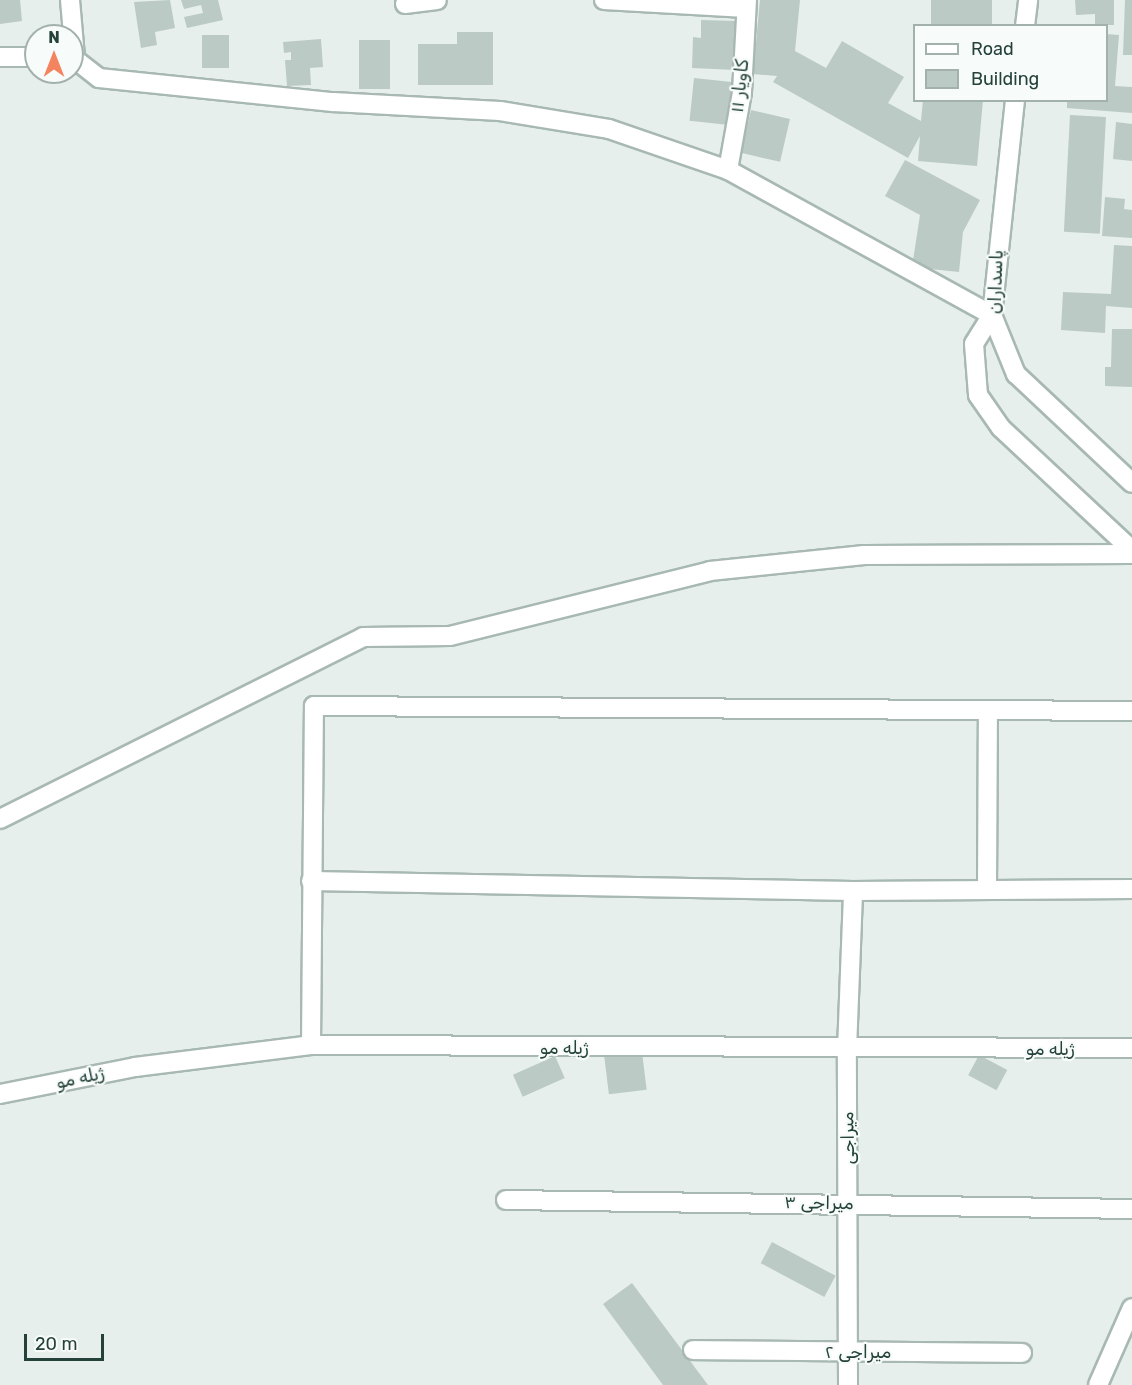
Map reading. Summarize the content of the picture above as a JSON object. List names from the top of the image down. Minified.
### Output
{"streets":{"street":["کاویار ۱۱","پاسداران","ژیله مو","میراجی","میراجی ۳","میراجی ۲"]},"crossings":[["ژیله مو","میراجی"],["میراجی","میراجی ۳"],["میراجی","میراجی ۲"]],"legend":["Road","Building"],"scale_bar":"20 m","north":"top"}
